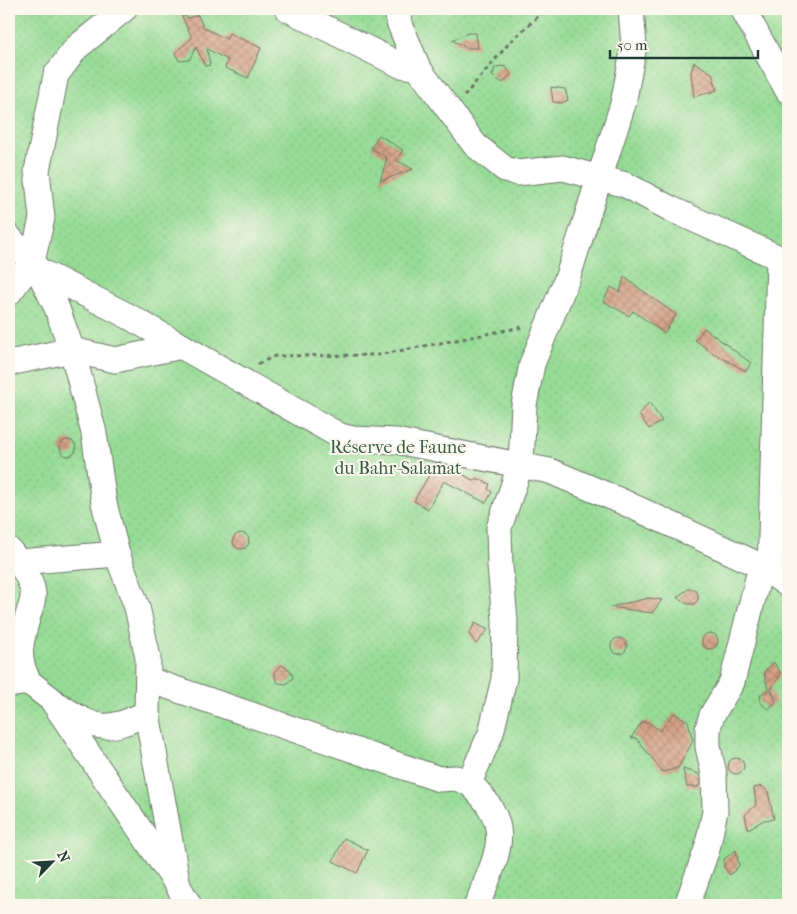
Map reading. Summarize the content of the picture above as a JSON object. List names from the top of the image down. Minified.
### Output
{"parks":["Réserve de Faune du Bahr-Salamat"],"scale_bar":"50 m","north":"top right"}
